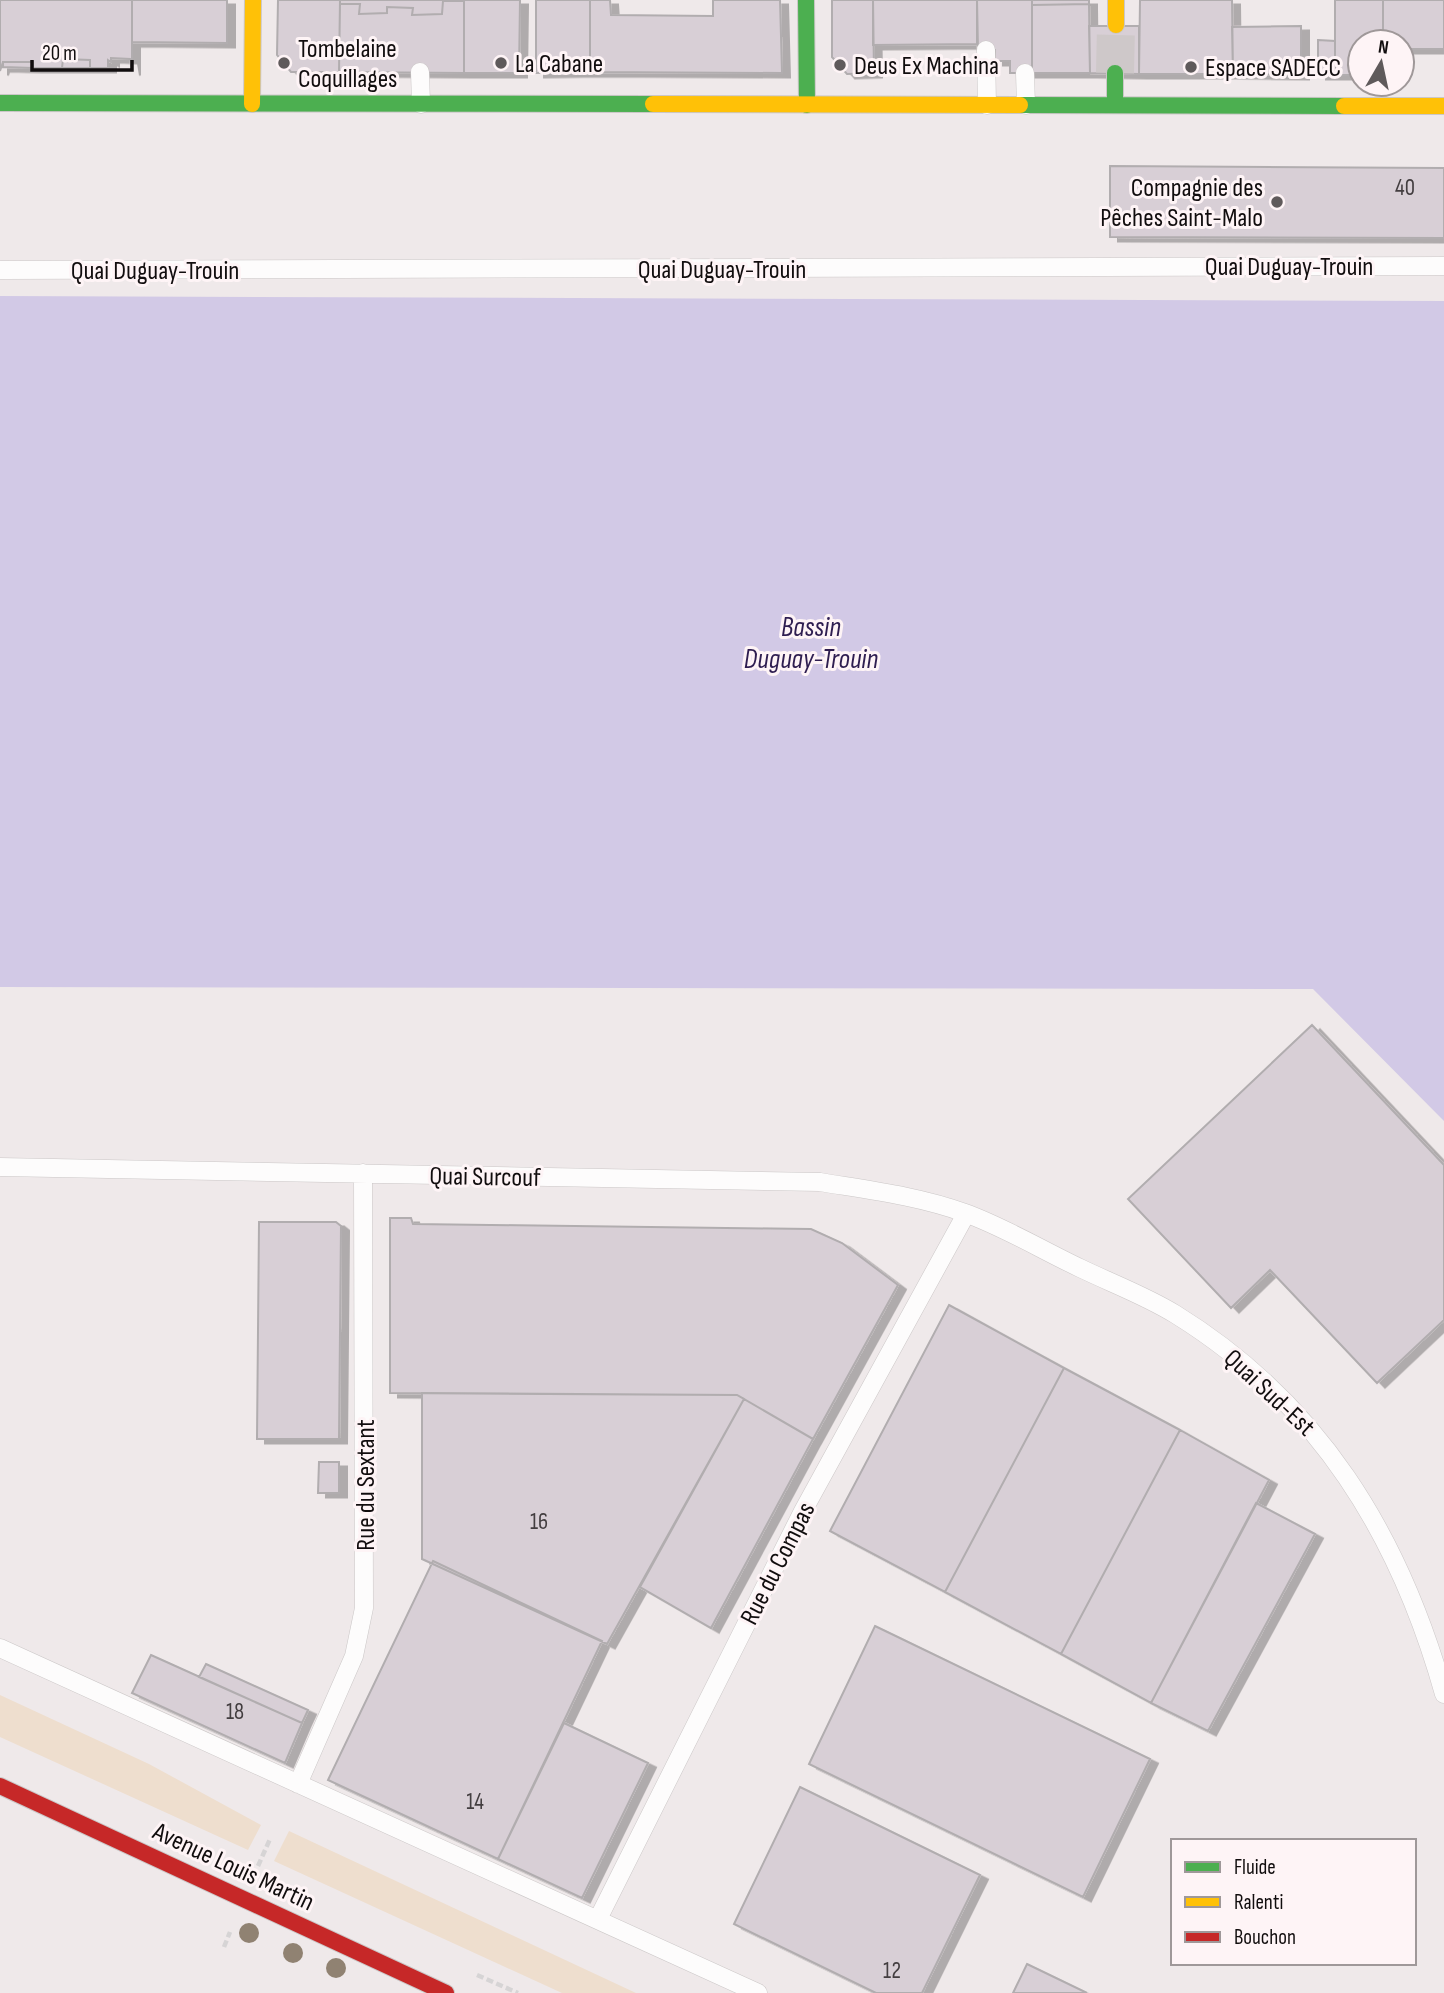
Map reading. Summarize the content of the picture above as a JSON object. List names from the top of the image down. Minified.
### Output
{"streets":{"main road":["Avenue Louis Martin"],"lane":["Quai Duguay-Trouin","Quai Surcouf","Quai Sud-Est","Rue du Sextant","Rue du Compas"]},"crossings":[["Quai Surcouf","Quai Sud-Est"],["Quai Surcouf","Rue du Sextant"],["Quai Surcouf","Rue du Compas"],["Quai Sud-Est","Rue du Compas"]],"water":["Bassin Duguay-Trouin"],"places":["Tombelaine Coquillages","La Cabane","Deus Ex Machina","Espace SADECC","Compagnie des Pêches Saint-Malo"],"house_numbers":["40","16","18","14","12"],"legend":["Fluide","Ralenti","Bouchon"],"scale_bar":"20 m","north":"top"}
